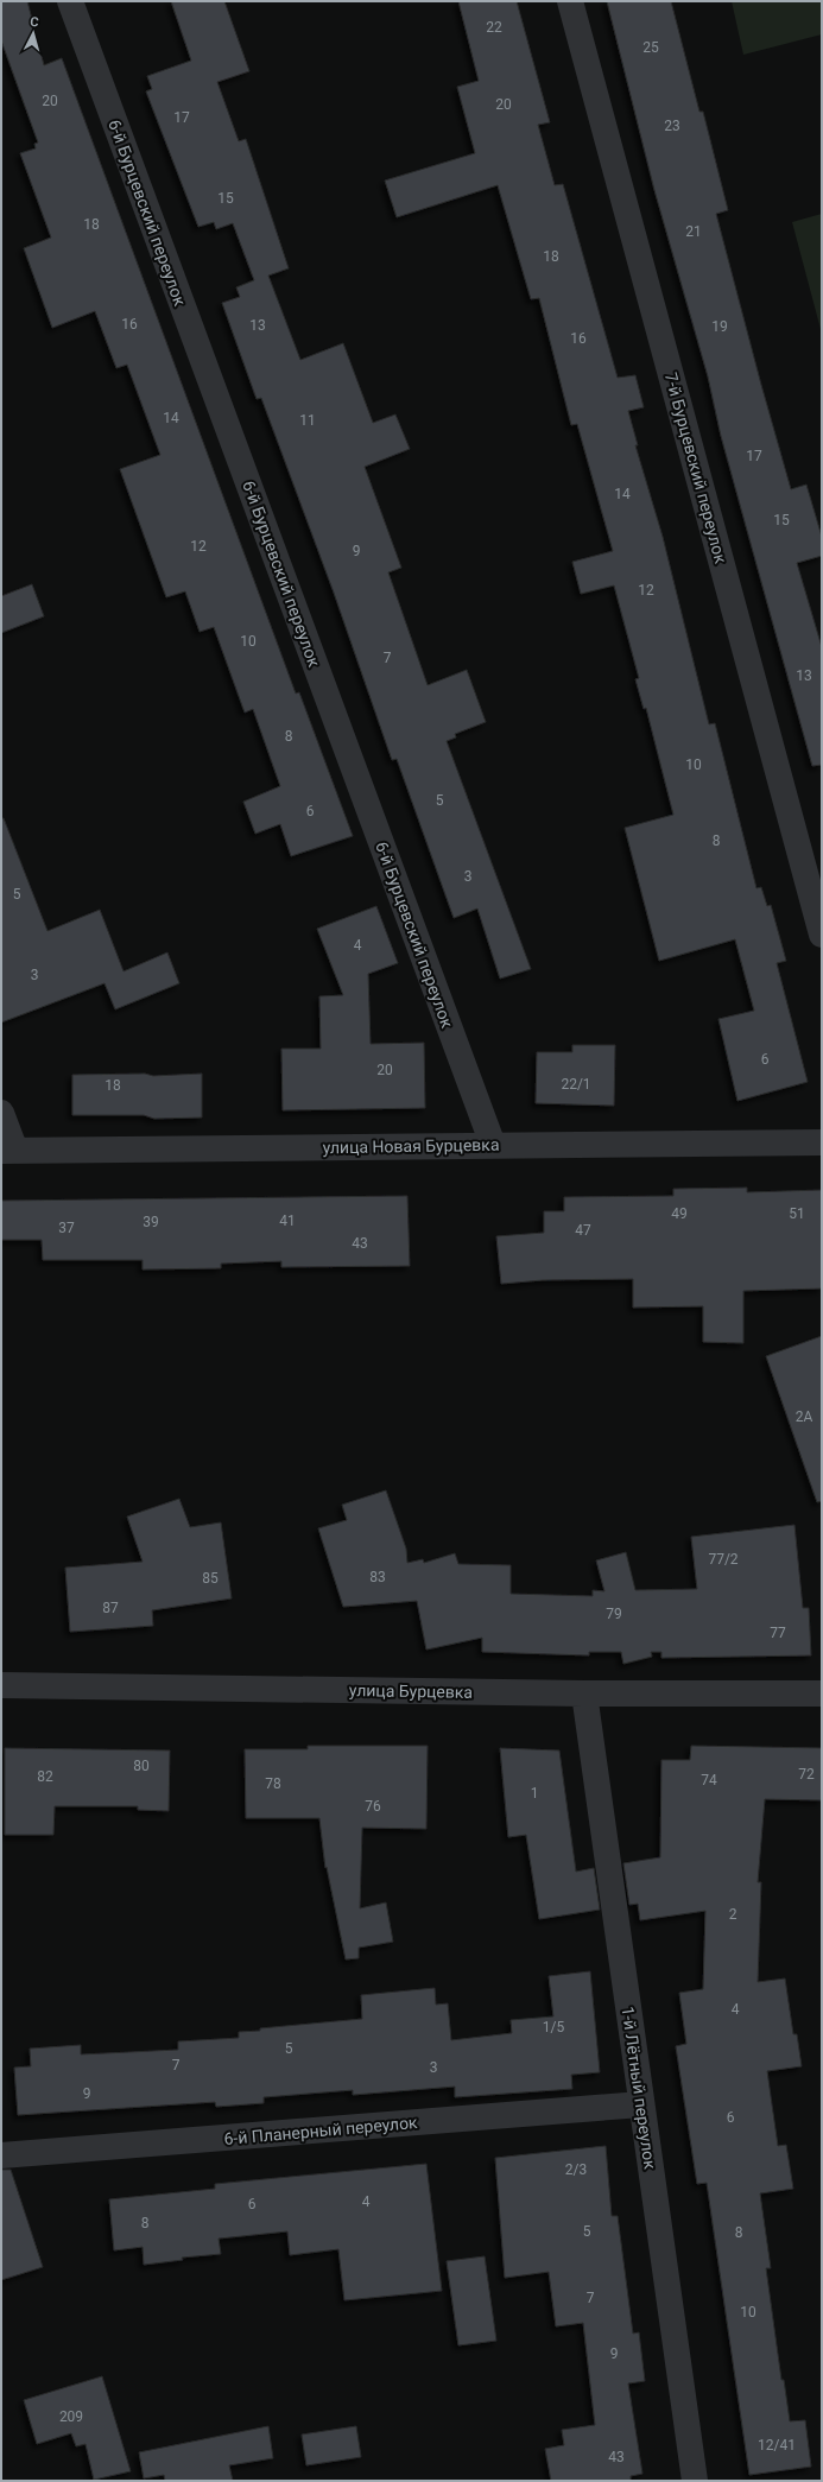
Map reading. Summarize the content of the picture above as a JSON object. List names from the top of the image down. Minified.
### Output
{"streets":{"street":["6-й Бурцевский переулок","7-й Бурцевский переулок","улица Новая Бурцевка","улица Бурцевка","1-й Лётный переулок","6-й Планерный переулок"]},"crossings":[["6-й Бурцевский переулок","улица Новая Бурцевка"],["улица Бурцевка","1-й Лётный переулок"],["1-й Лётный переулок","6-й Планерный переулок"]],"house_numbers":["22","25","20","20","17","23","15","18","21","18","16","13","19","16","14","11","17","14","15","12","9","12","10","7","13","8","10","5","6","8","3","5","4","3","6","20","22/1","18","49","51","41","39","37","47","43","2А","77/2","83","85","87","79","77","80","72","82","74","78","1","76","2","4","1/5","5","7","3","9","6","2/3","4","6","8","5","8","7","10","9","209","12/41","43"],"north":"top"}
